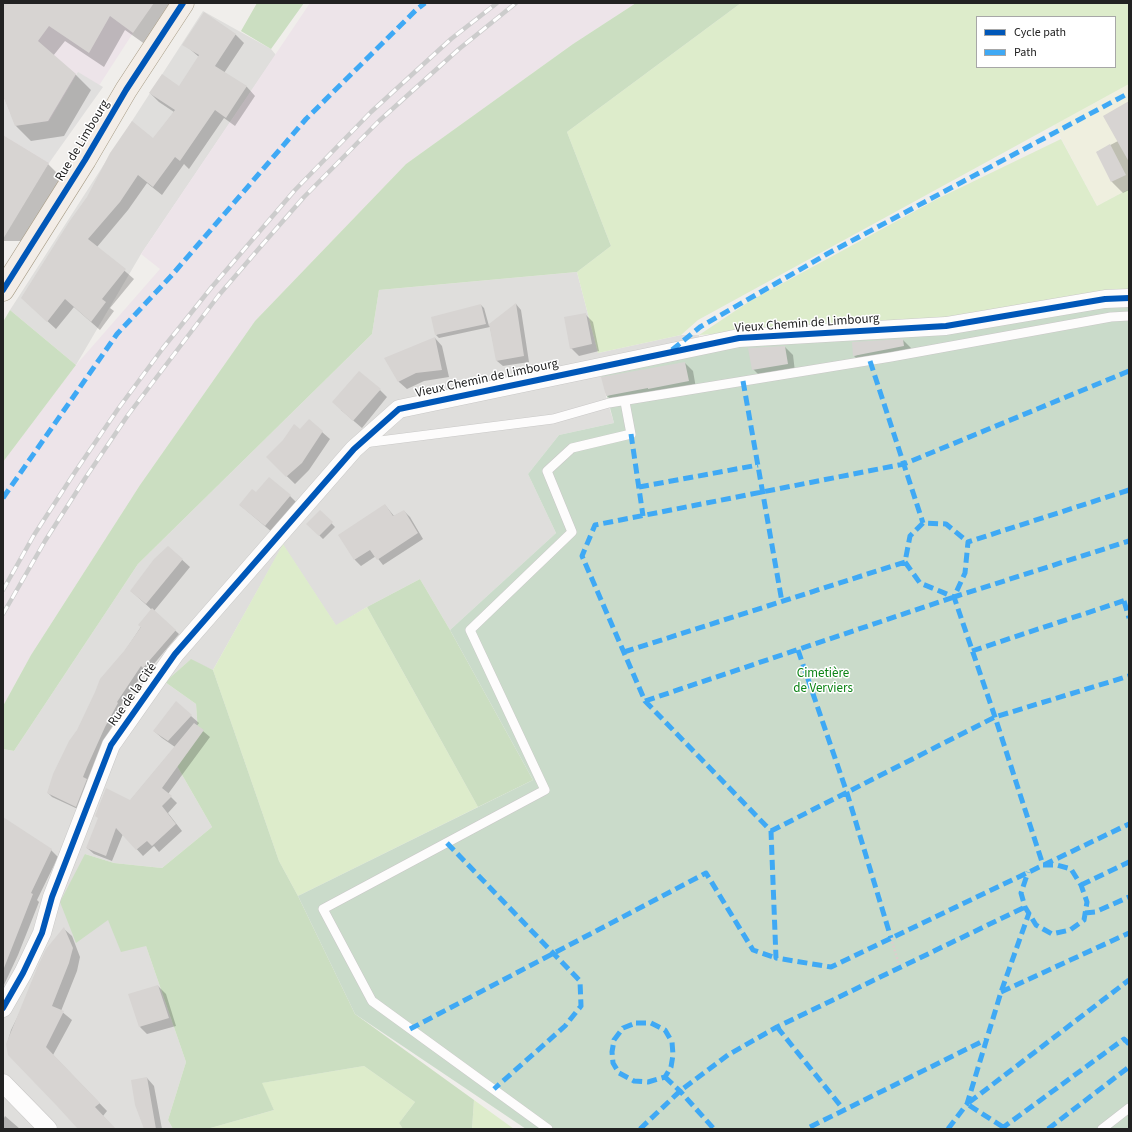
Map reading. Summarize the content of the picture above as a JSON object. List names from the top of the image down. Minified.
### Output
{"streets":{"main road":["Rue de Limbourg"],"street":["Vieux Chemin de Limbourg","Rue de la Cité"]},"crossings":[["Vieux Chemin de Limbourg","Rue de la Cité"]],"parks":["Cimetière de Verviers"],"legend":["Cycle path","Path"]}
